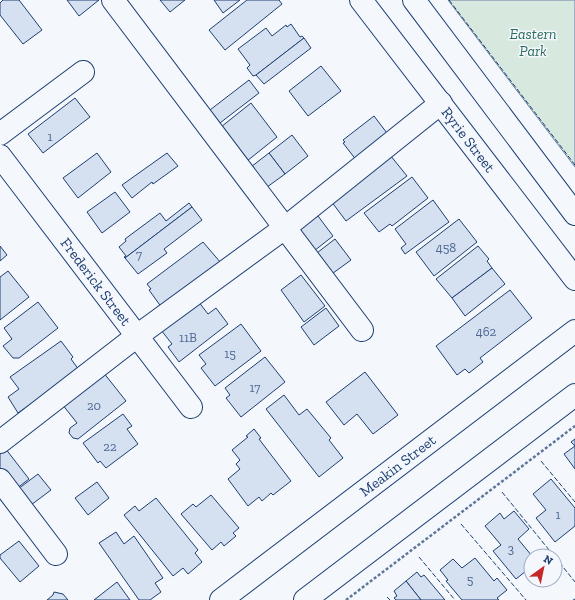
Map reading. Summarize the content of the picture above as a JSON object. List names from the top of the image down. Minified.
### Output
{"streets":{"street":["Ryrie Street","Frederick Street","Meakin Street"]},"parks":["Eastern Park"],"house_numbers":["1","458","7","462","11B","15","17","20","22","1","3","5"],"north":"top right"}
